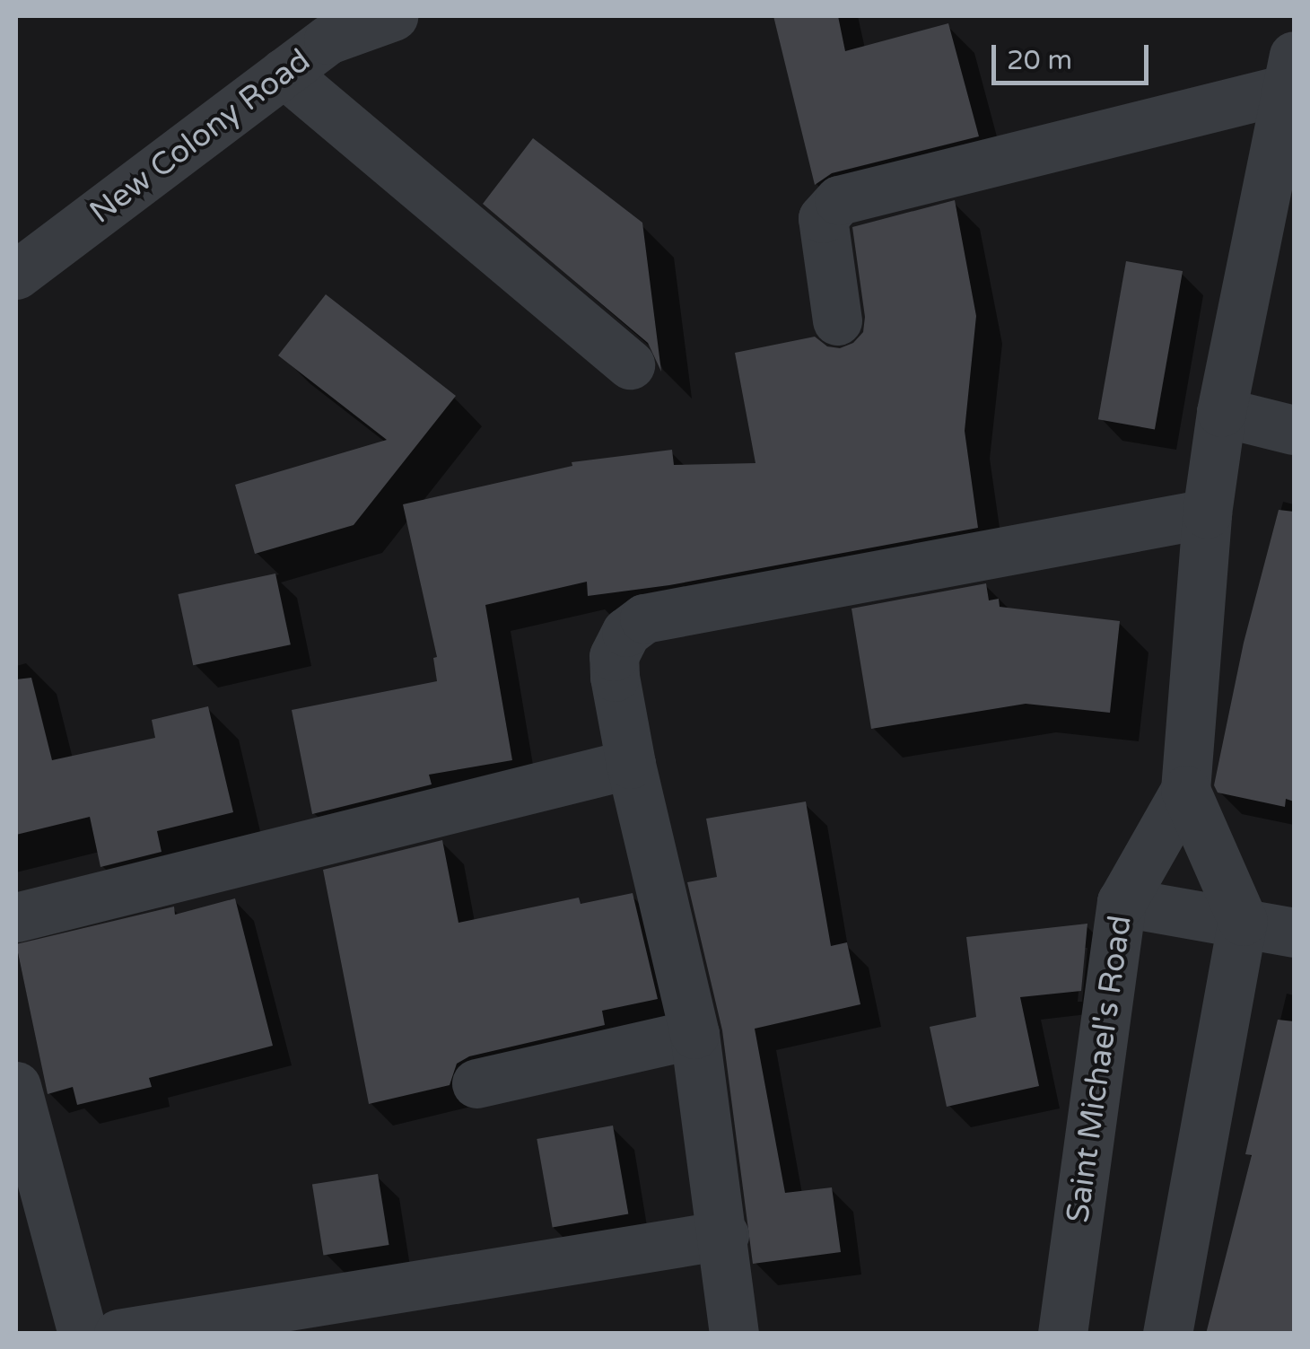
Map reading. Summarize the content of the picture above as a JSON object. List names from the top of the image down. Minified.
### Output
{"streets":{"street":["New Colony Road","Saint Michael's Road"]},"scale_bar":"20 m"}
